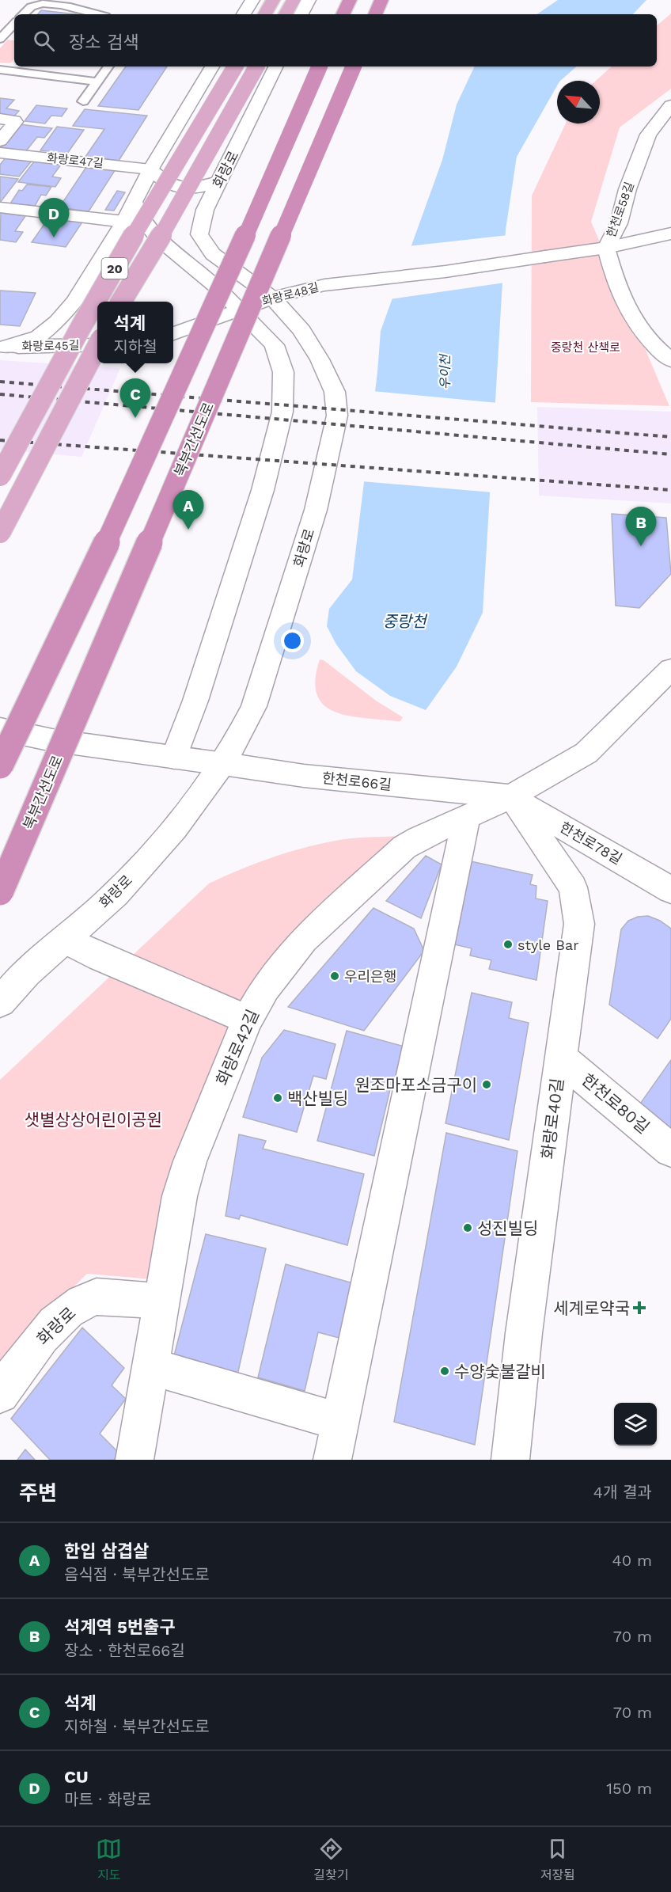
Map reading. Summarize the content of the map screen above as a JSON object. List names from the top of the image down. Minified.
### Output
{"streets":{"highway":["북부간선도로"],"main road":["화랑로","20"],"street":["화랑로47길","한천로58길","화랑로48길","화랑로45길","한천로66길","한천로78길","화랑로42길","한천로80길","화랑로40길"]},"crossings":[["화랑로","화랑로48길"],["화랑로","한천로66길"],["화랑로","화랑로42길"],["한천로58길","화랑로48길"],["한천로66길","한천로78길"],["한천로66길","화랑로42길"],["한천로66길","화랑로40길"],["한천로78길","화랑로42길"],["한천로78길","화랑로40길"],["화랑로42길","화랑로40길"],["한천로80길","화랑로40길"]],"water":["우이천","중랑천"],"parks":["중랑천 산책로","샛별상상어린이공원"],"places":{"other":["style Bar","우리은행","원조마포소금구이","백산빌딩","성진빌딩","수양숯불갈비"],"health":["세계로약국"]},"north":"top left","page":{"search":"장소 검색","pins":["D","C","A","B"],"popup":["석계","지하철"],"heading":["주변","4개 결과"],"list":[{"mark":"A","name":"한입 삼겹살","note":"음식점 · 북부간선도로","value":"40 m"},{"mark":"B","name":"석계역 5번출구","note":"장소 · 한천로66길","value":"70 m"},{"mark":"C","name":"석계","note":"지하철 · 북부간선도로","value":"70 m"},{"mark":"D","name":"CU","note":"마트 · 화랑로","value":"150 m"}],"nav":["지도","길찾기","저장됨"]}}
